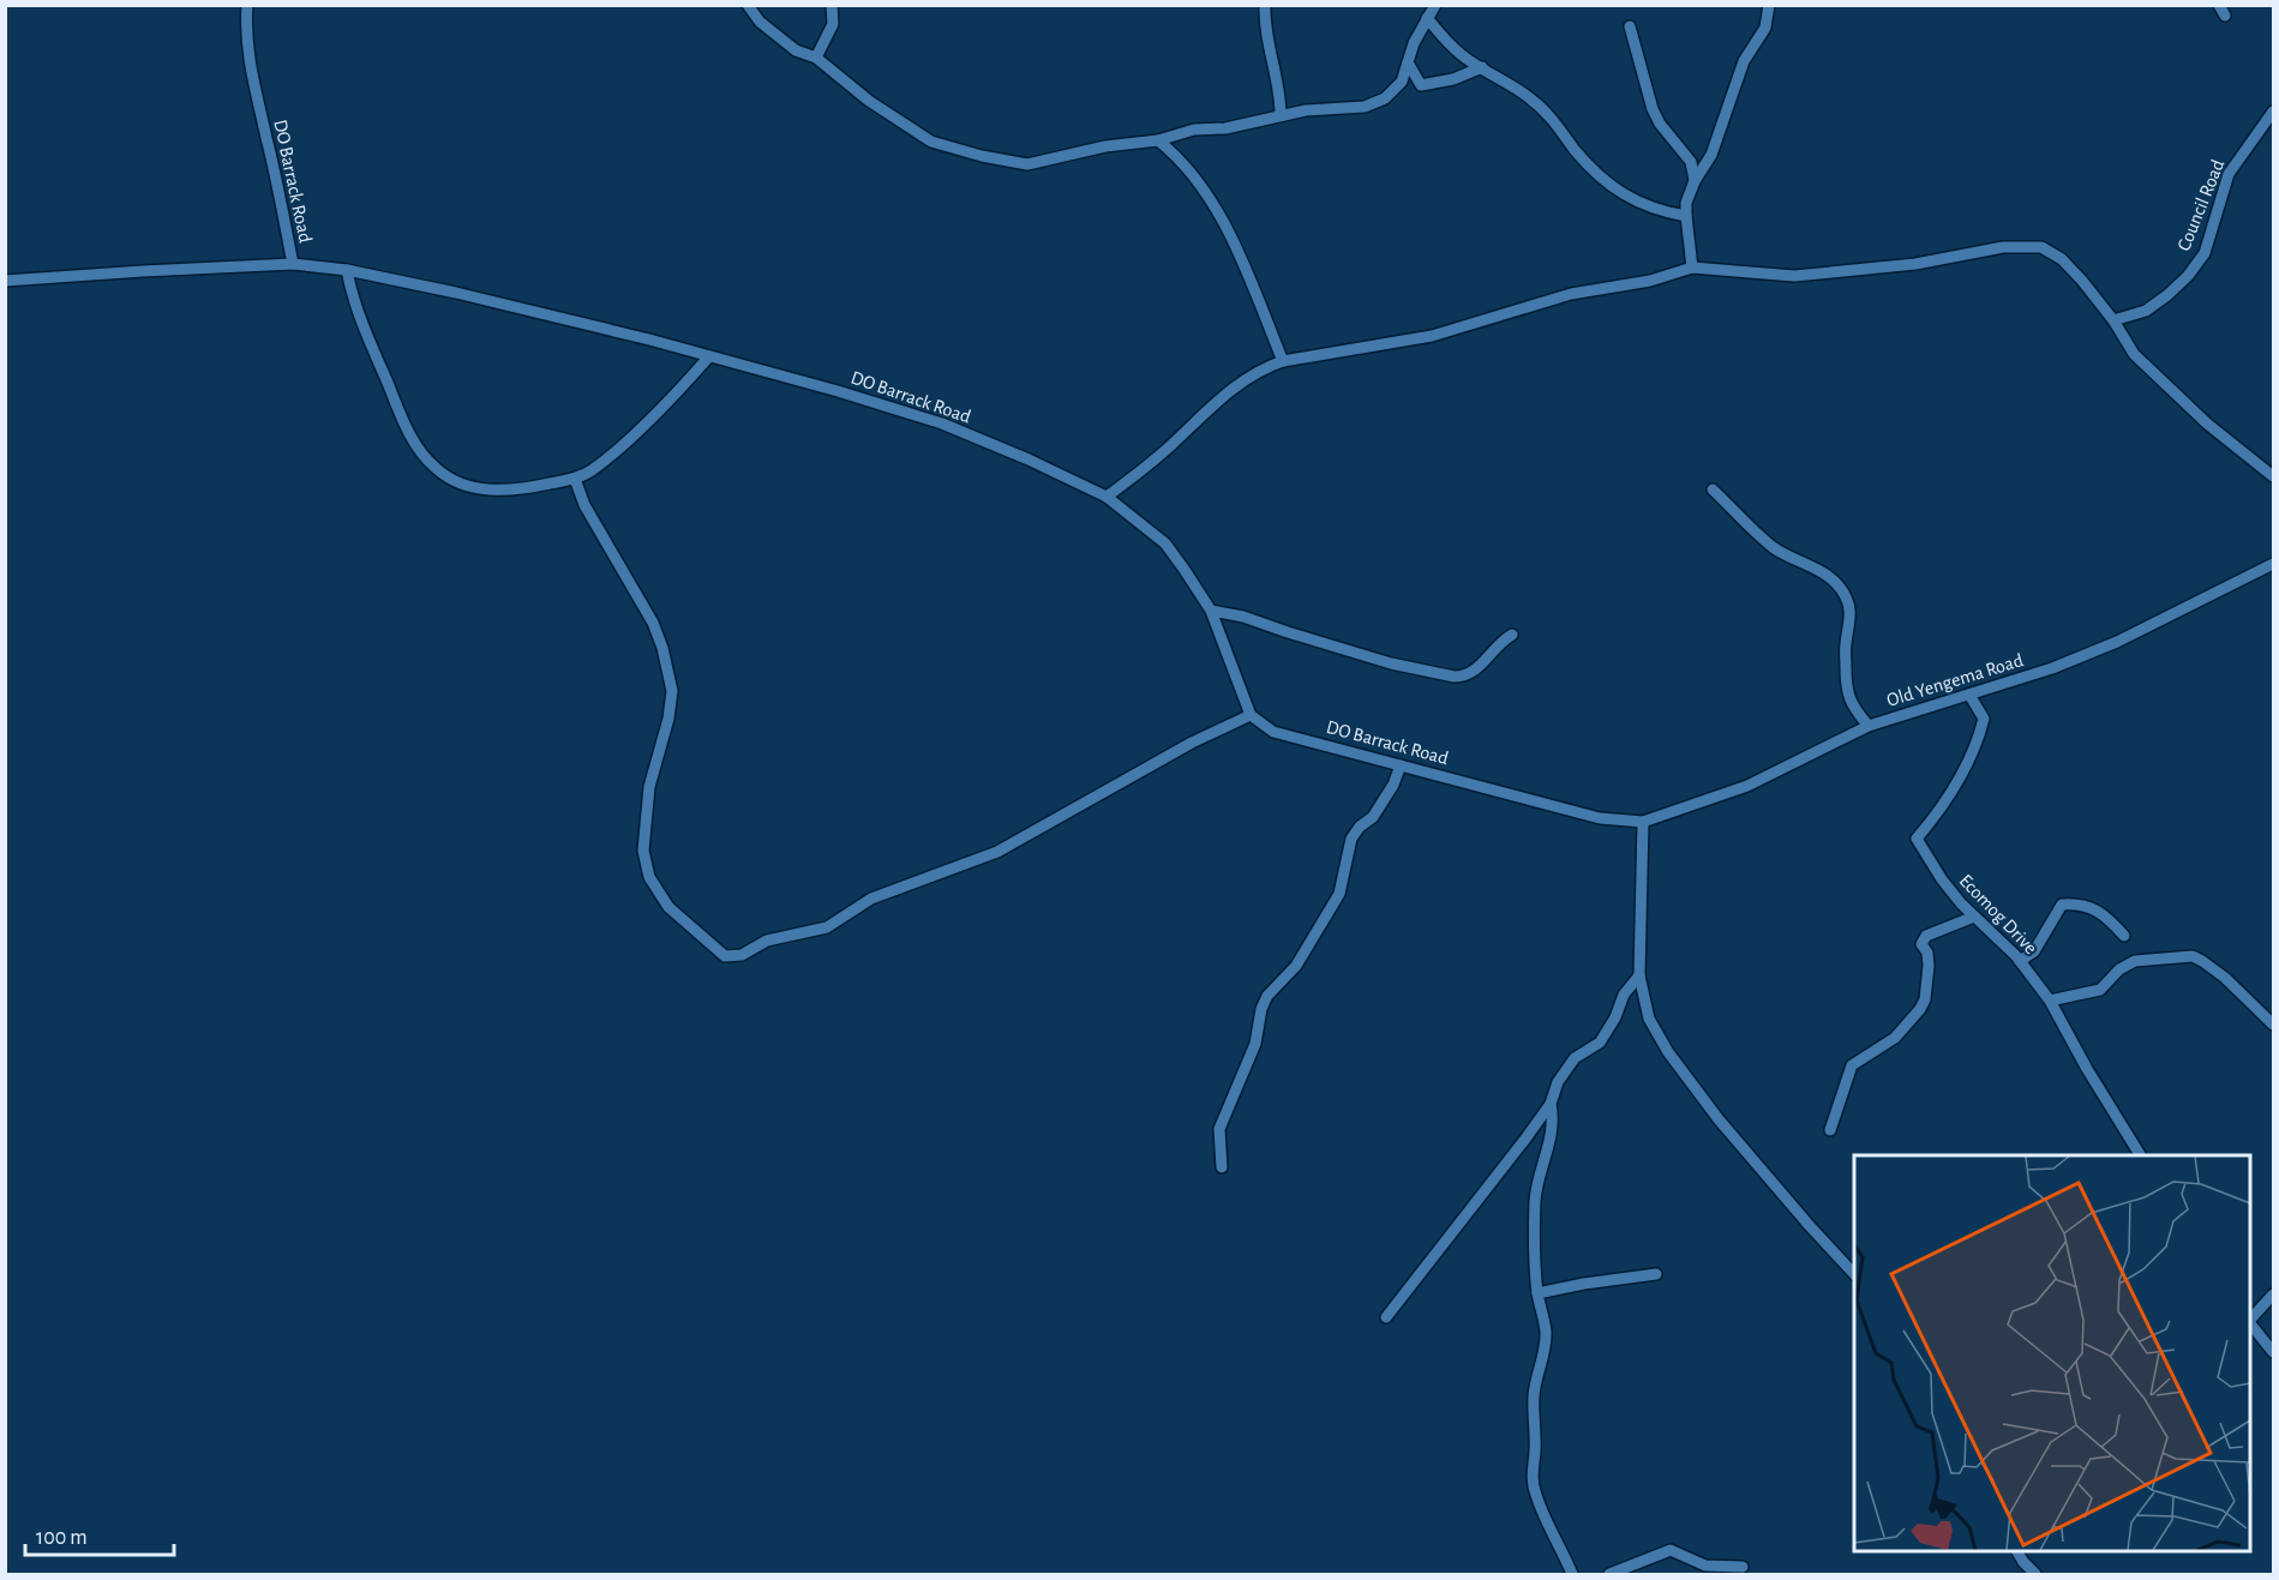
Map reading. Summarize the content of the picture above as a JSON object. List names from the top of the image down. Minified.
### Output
{"streets":{"street":["DO Barrack Road","Council Road","Old Yengema Road","Ecomog Drive"]},"crossings":[["DO Barrack Road","Old Yengema Road"],["Old Yengema Road","Ecomog Drive"]],"scale_bar":"100 m"}
